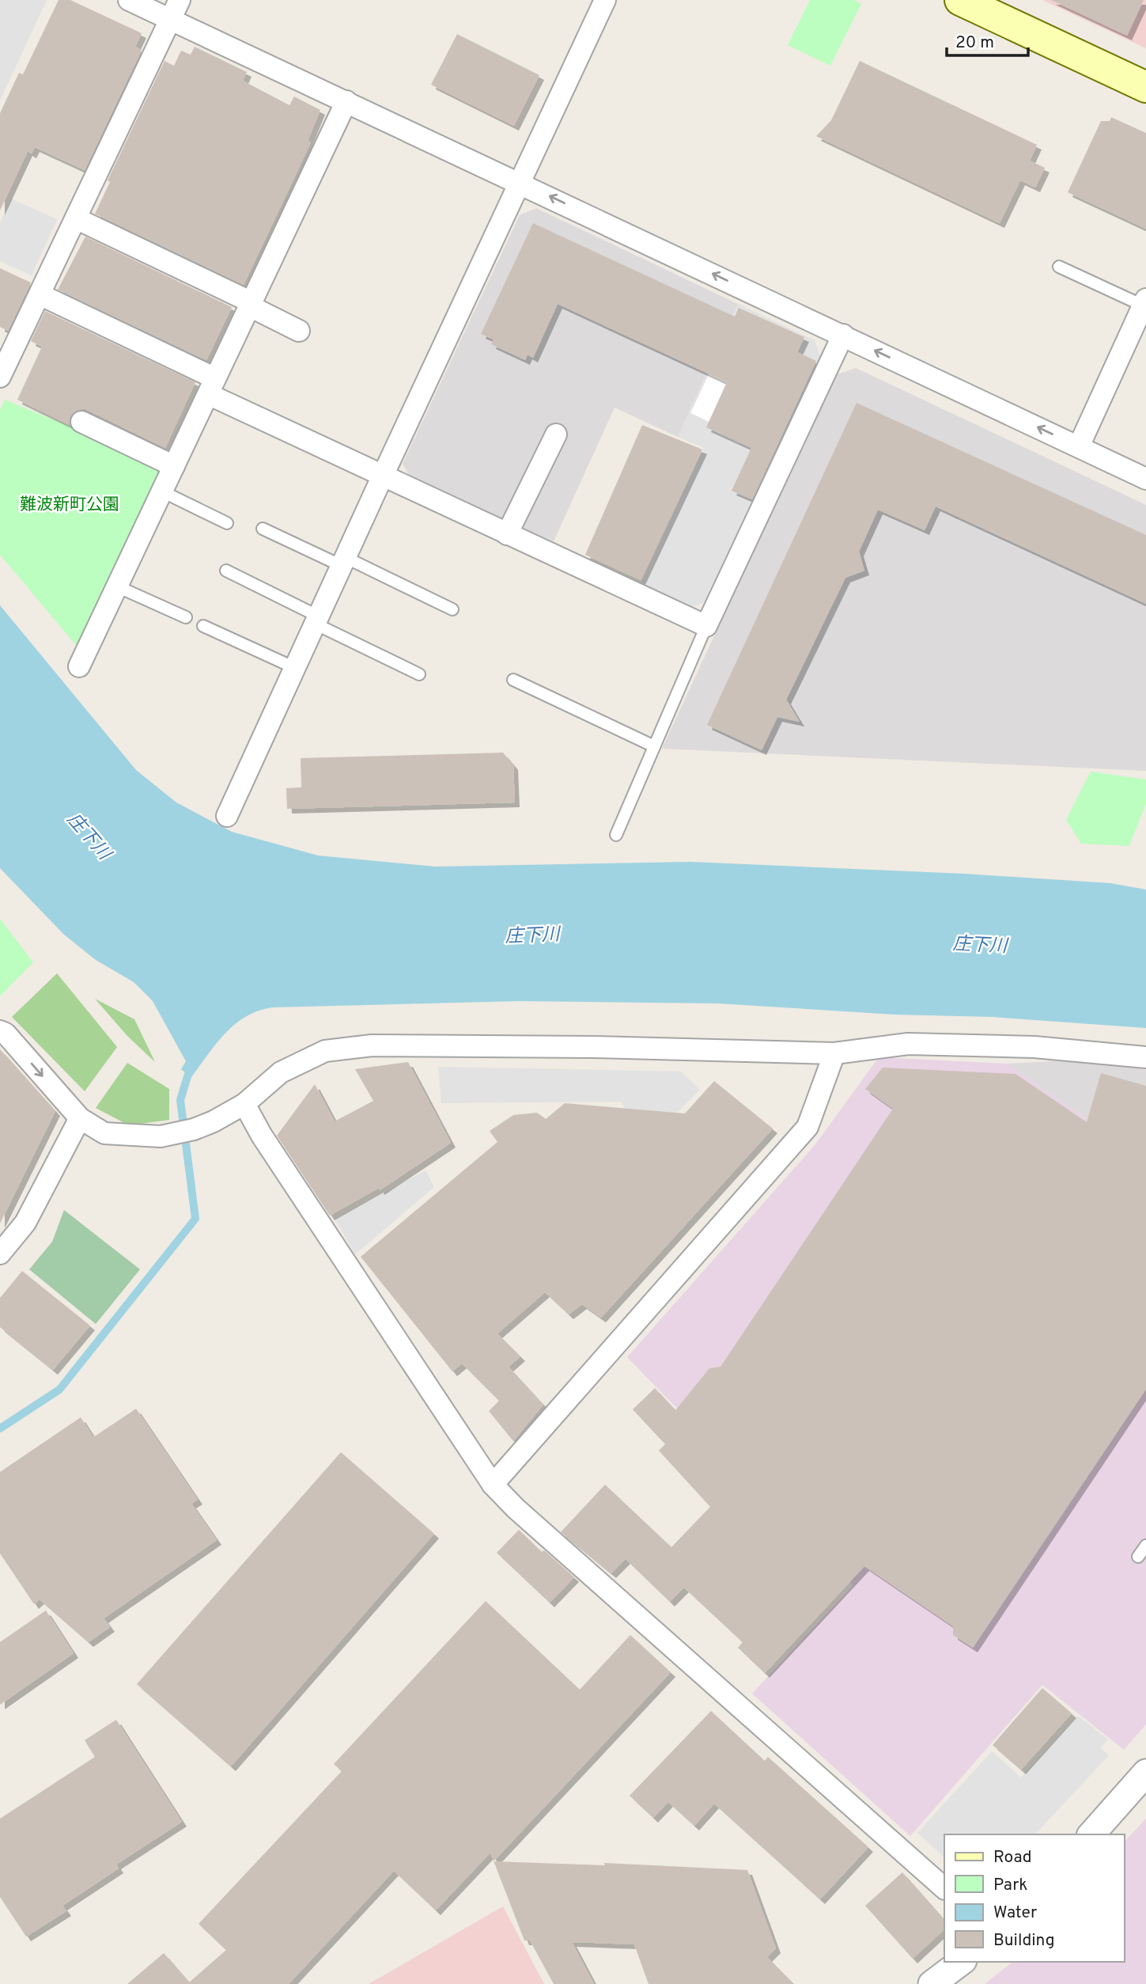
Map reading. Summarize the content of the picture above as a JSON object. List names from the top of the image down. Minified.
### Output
{"water":["庄下川"],"parks":["難波新町公園"],"legend":["Road","Park","Water","Building"],"scale_bar":"20 m"}
